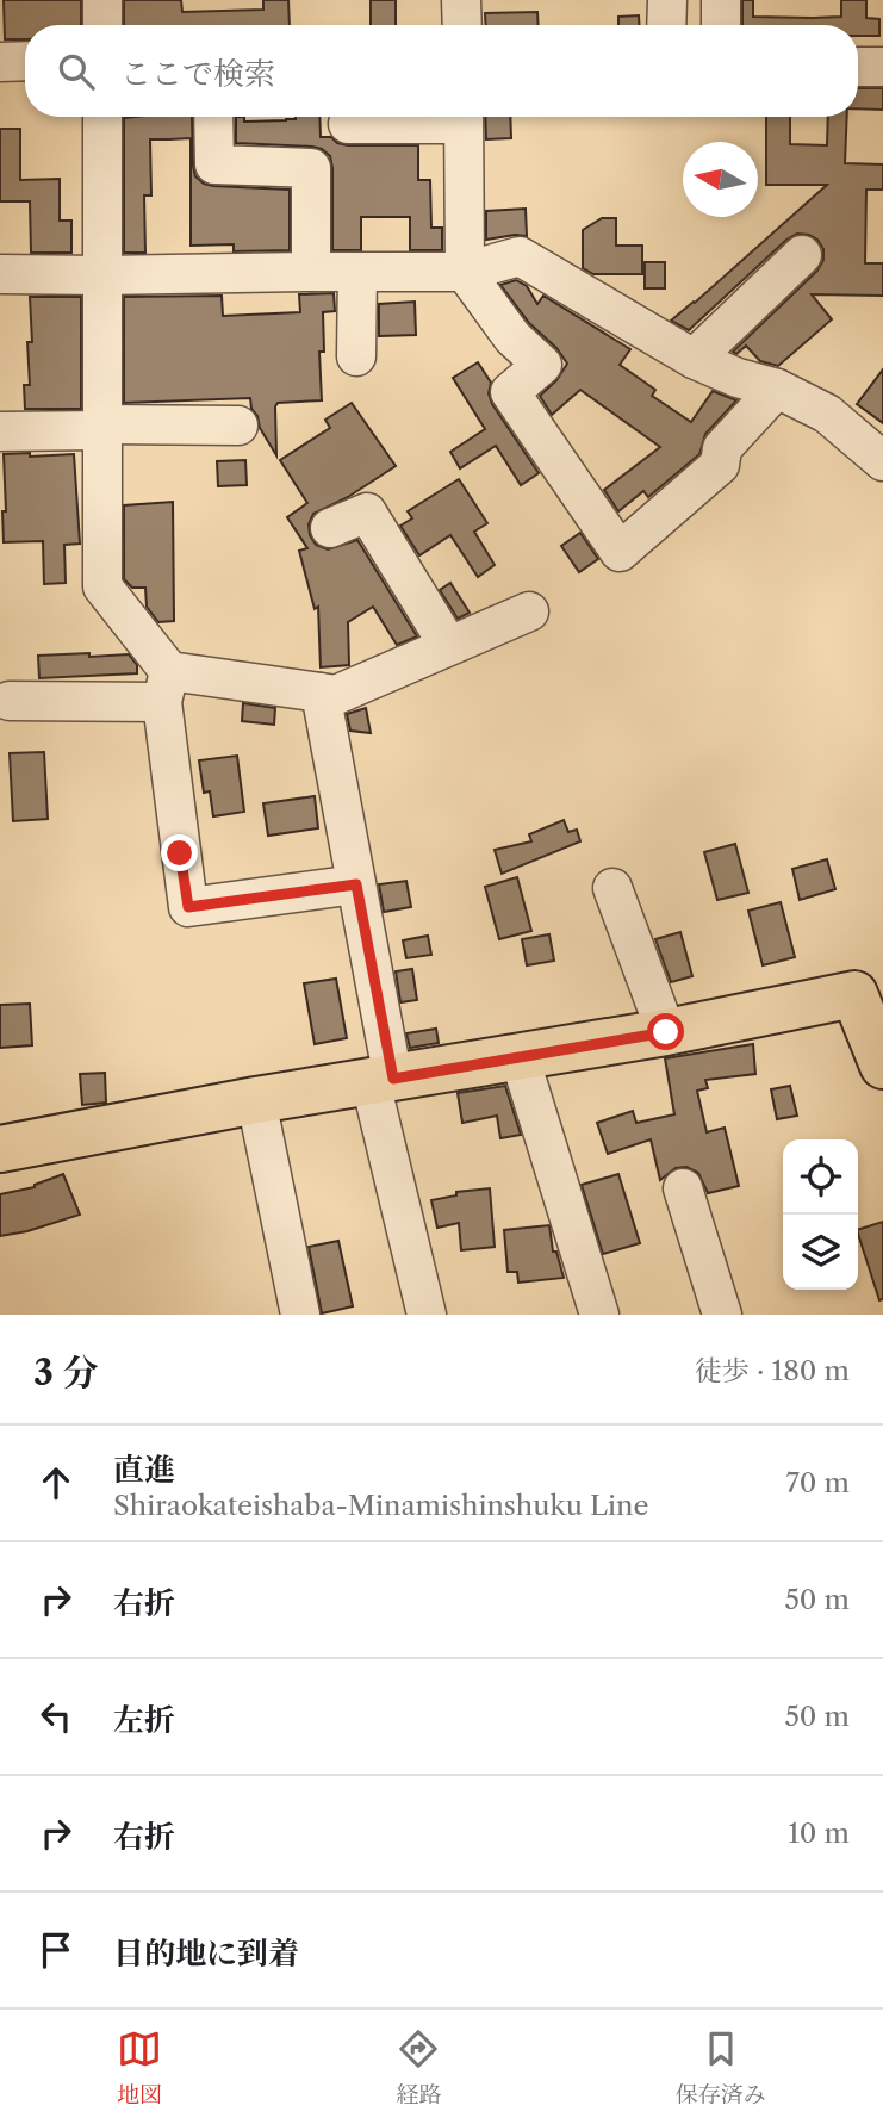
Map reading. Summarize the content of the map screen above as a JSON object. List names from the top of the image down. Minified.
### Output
{"north":"left","page":{"search":"ここで検索","heading":["3 分","徒歩 · 180 m"],"list":[["直進","Shiraokateishaba-Minamishinshuku Line","70 m"],["右折","50 m"],["左折","50 m"],["右折","10 m"],"目的地に到着"],"nav":["地図","経路","保存済み"]}}
